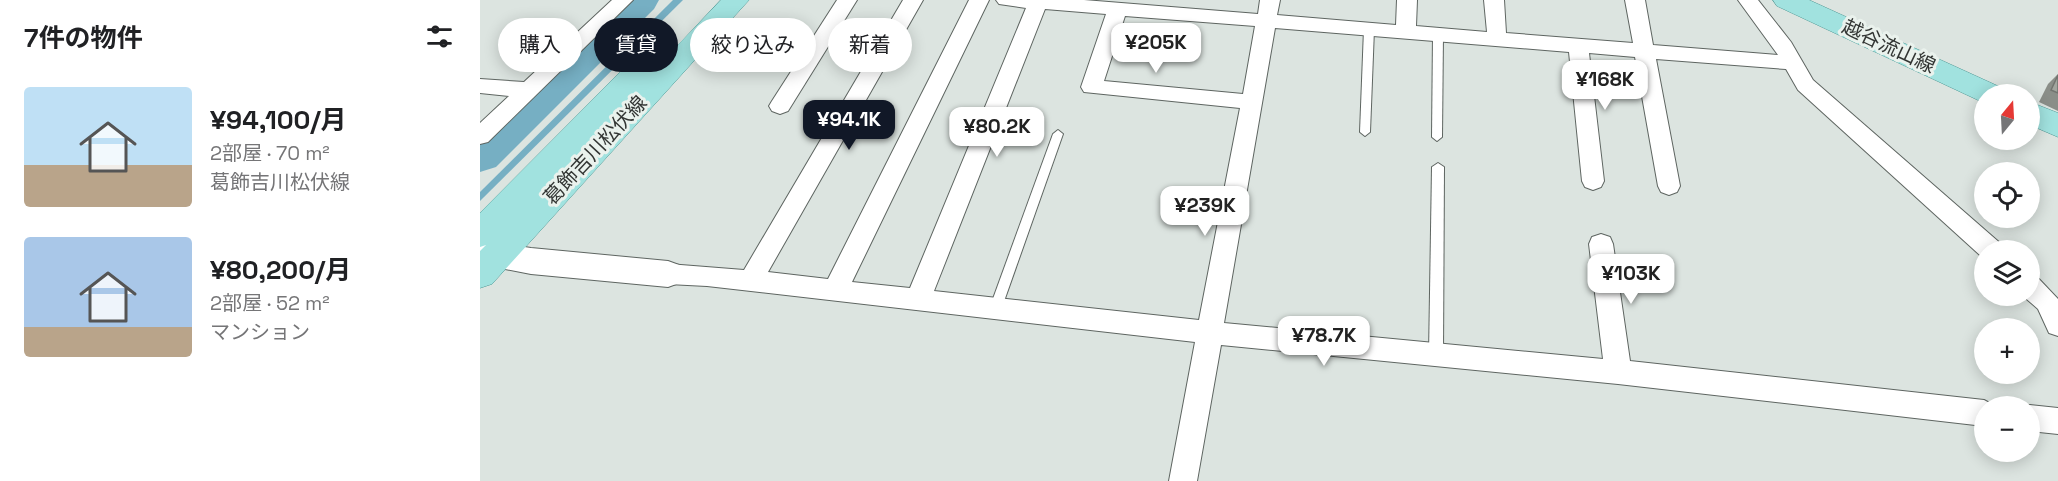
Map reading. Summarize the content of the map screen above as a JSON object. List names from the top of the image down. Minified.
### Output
{"streets":{"main road":["越谷流山線","葛飾吉川松伏線"]},"north":"top","page":{"heading":"7件の物件","chip":["購入","賃貸","絞り込み","新着"],"price":["¥205K","¥168K","¥94.1K","¥80.2K","¥239K","¥103K","¥78.7K"],"list":[{"name":"¥94,100/月","note":"2部屋 · 70 m² · 葛飾吉川松伏線"},{"name":"¥80,200/月","note":"2部屋 · 52 m² · マンション"}],"map_buttons":["+","−"]}}
